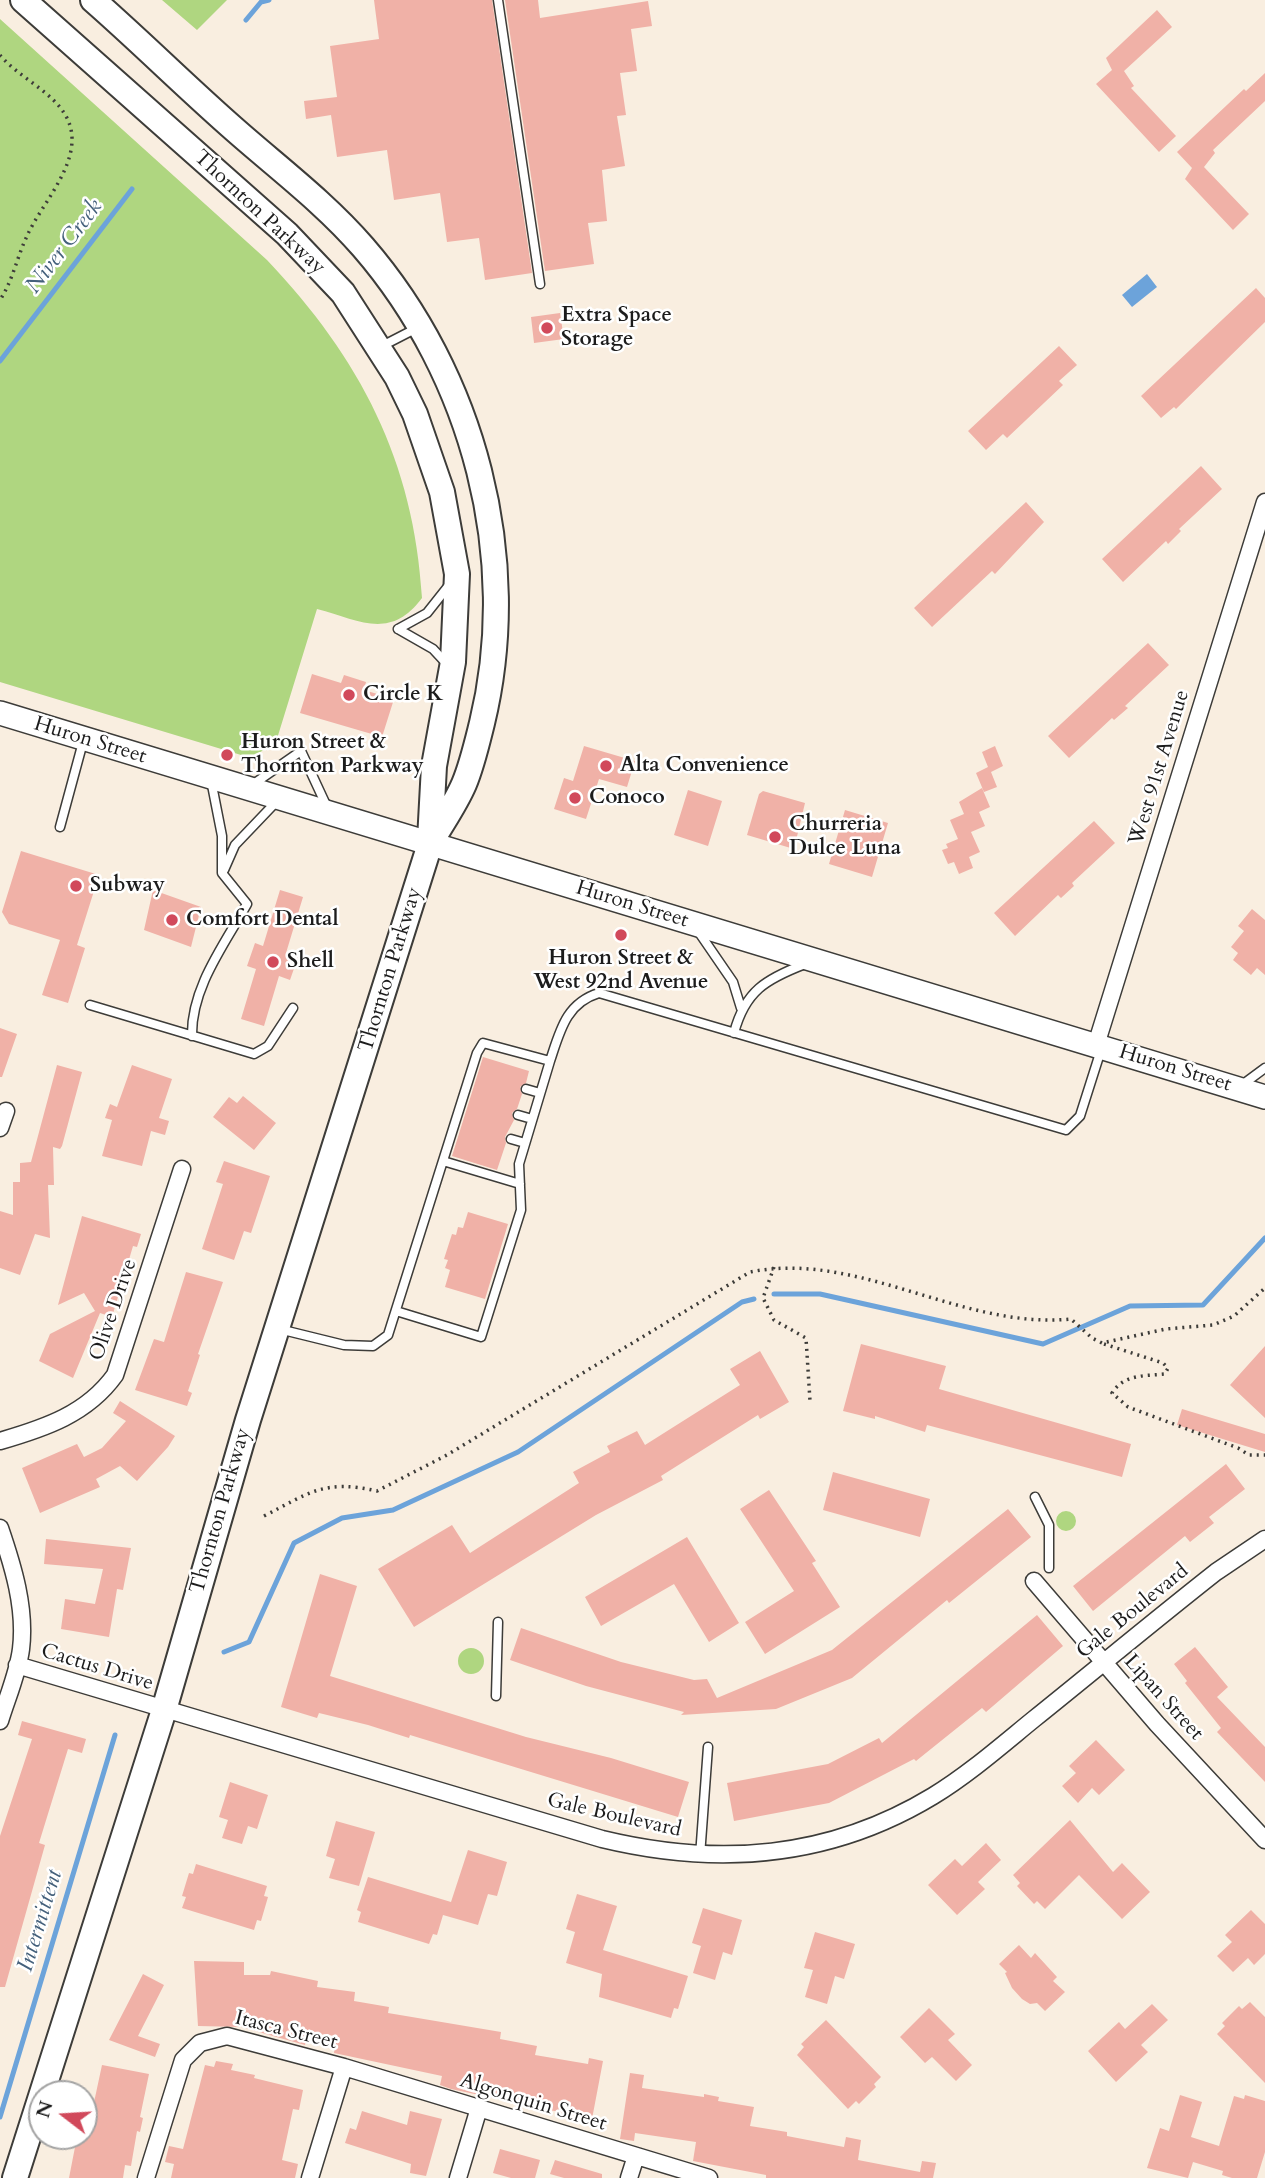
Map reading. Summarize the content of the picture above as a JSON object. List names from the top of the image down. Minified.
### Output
{"streets":{"main road":["Thornton Parkway","Huron Street"],"street":["West 91st Avenue","Olive Drive","Gale Boulevard","Cactus Drive","Lipan Street","Itasca Street","Algonquin Street"]},"crossings":[["Thornton Parkway","Huron Street"],["Thornton Parkway","Gale Boulevard"],["Thornton Parkway","Cactus Drive"],["Huron Street","West 91st Avenue"],["Gale Boulevard","Cactus Drive"],["Gale Boulevard","Lipan Street"],["Itasca Street","Algonquin Street"]],"water":["Niver Creek","Intermittent"],"places":["Extra Space Storage","Circle K","Huron Street & Thornton Parkway","Alta Convenience","Conoco","Churreria Dulce Luna","Subway","Comfort Dental","Huron Street & West 92nd Avenue","Shell"],"north":"left"}
